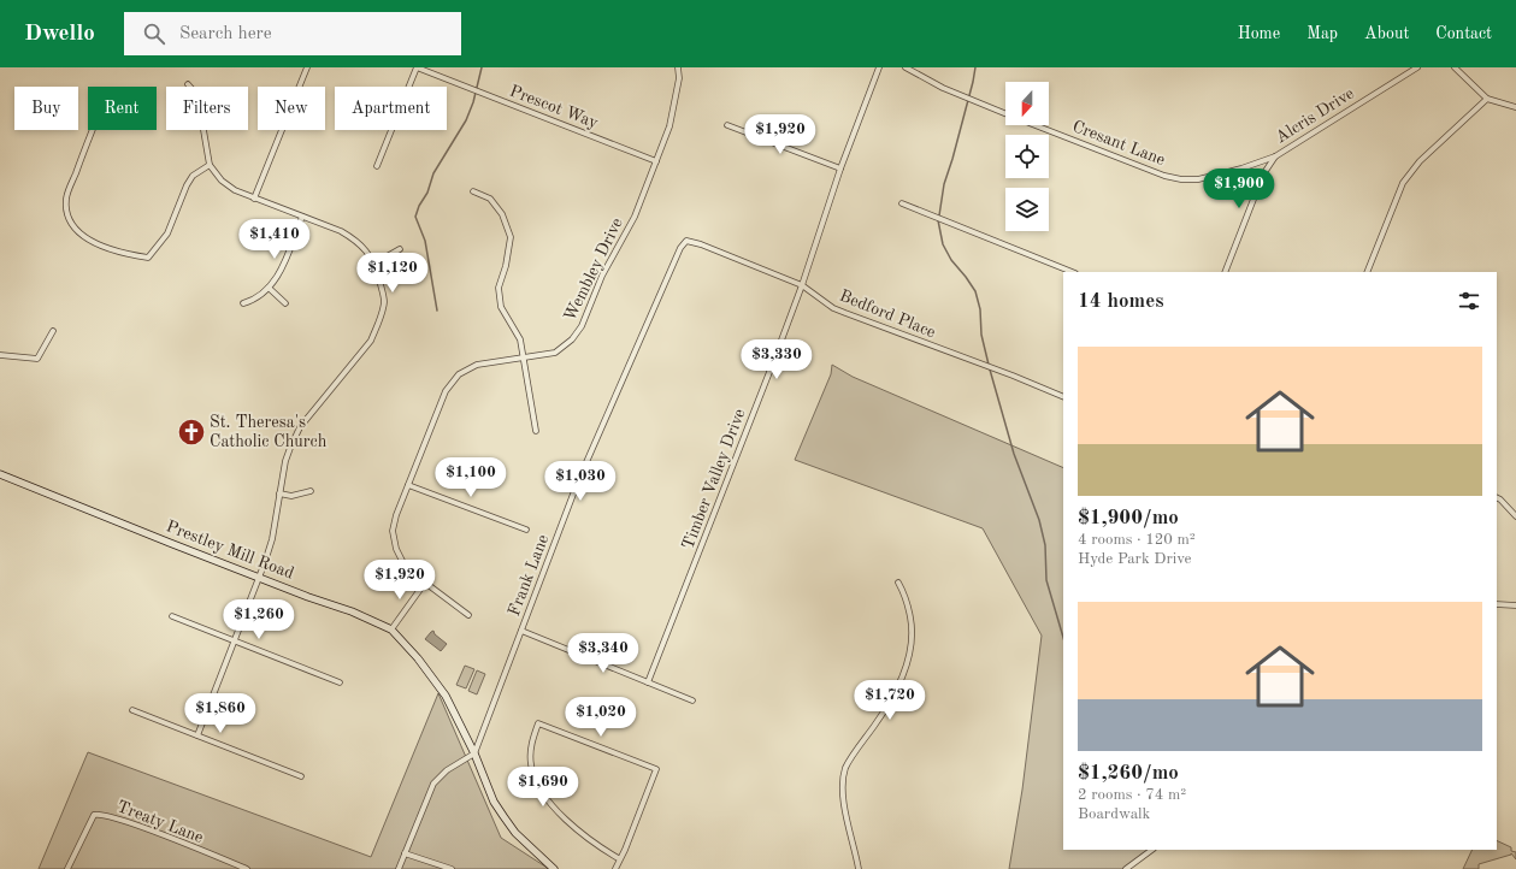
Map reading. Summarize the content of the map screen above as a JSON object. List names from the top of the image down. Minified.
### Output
{"streets":{"street":["Prescot Way","Alcris Drive","Cresant Lane","Wembley Drive","Bedford Place","Timber Valley Drive","Prestley Mill Road","Frank Lane","Treaty Lane"]},"crossings":[["Prescot Way","Wembley Drive"],["Alcris Drive","Cresant Lane"],["Bedford Place","Timber Valley Drive"],["Bedford Place","Frank Lane"],["Prestley Mill Road","Frank Lane"]],"places":{"church":["St. Theresa's Catholic Church"]},"north":"bottom","page":{"header":"Dwello","search":"Search here","nav":["Home","Map","About","Contact"],"chip":["Buy","Rent","Filters","New","Apartment"],"price":["$1,920","$1,900","$1,410","$1,120","$3,330","$1,100","$1,030","$1,920","$1,260","$3,340","$1,720","$1,860","$1,020","$1,690"],"heading":"14 homes","list":[{"name":"$1,900/mo","note":"4 rooms · 120 m² · Hyde Park Drive"},{"name":"$1,260/mo","note":"2 rooms · 74 m² · Boardwalk"}]}}
